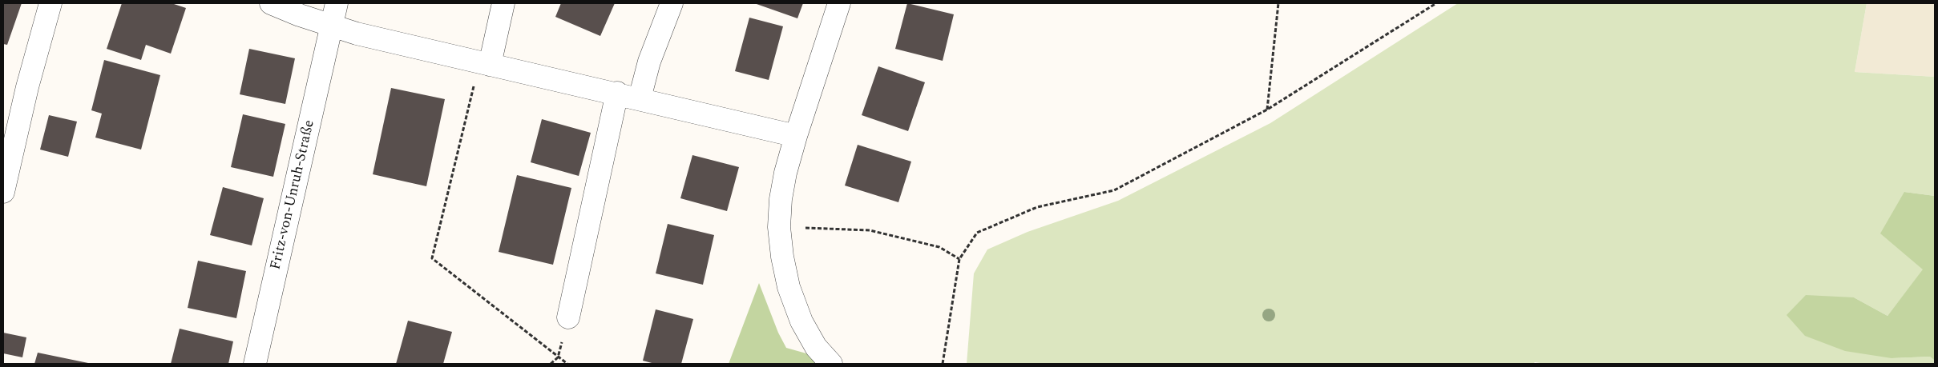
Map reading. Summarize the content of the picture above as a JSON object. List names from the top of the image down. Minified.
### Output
{"streets":{"street":["Fritz-von-Unruh-Straße"]}}
